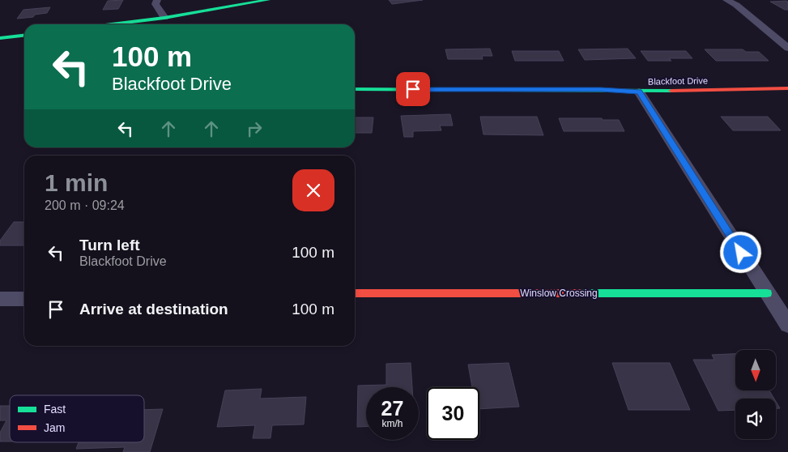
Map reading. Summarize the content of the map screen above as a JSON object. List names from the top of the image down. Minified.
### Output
{"streets":{"street":["Blackfoot Drive","Winslow Crossing"]},"legend":["Fast","Jam"],"north":"bottom","page":{"turn":["100 m","Blackfoot Drive"],"heading":["1 min","200 m · 09:24"],"list":[{"name":"Turn left","note":"Blackfoot Drive","value":"100 m"},{"name":"Arrive at destination","value":"100 m"}],"speed":"27 km/h","limit":"30"}}
